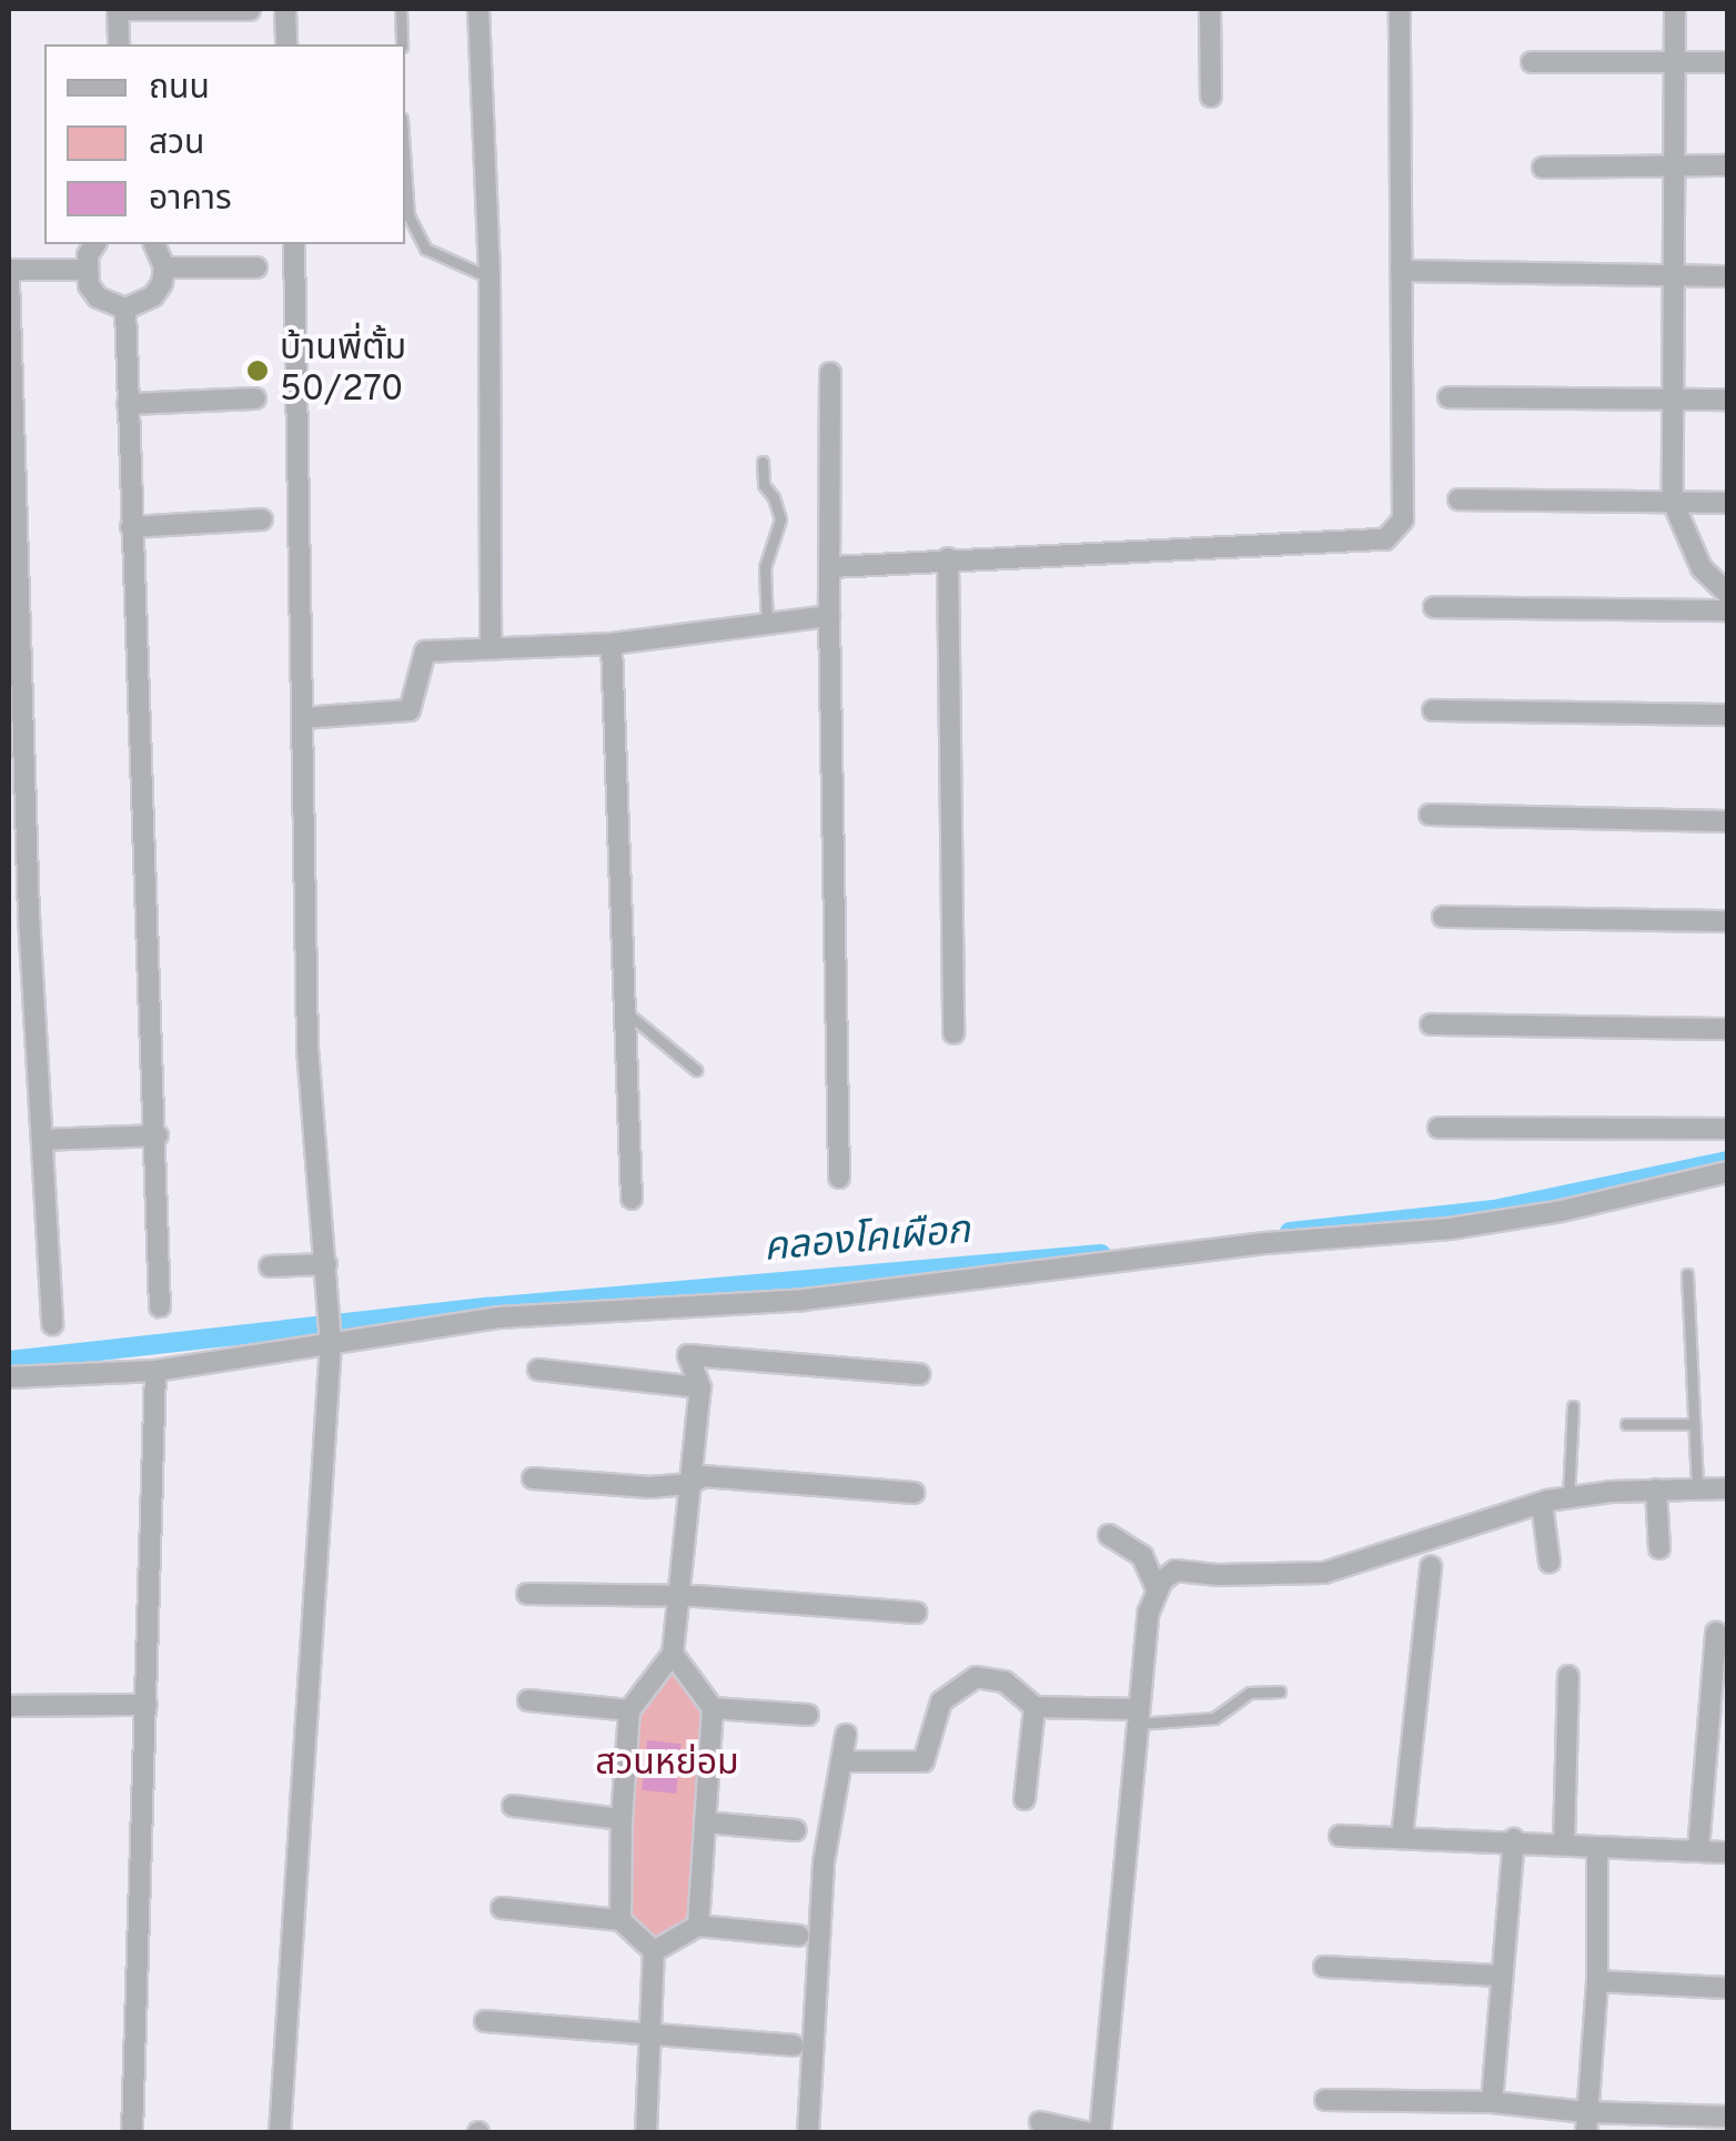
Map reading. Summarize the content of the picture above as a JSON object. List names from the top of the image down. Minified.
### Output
{"water":["คลองโคเผือก"],"parks":["สวนหย่อม"],"places":["บ้านพี่ตั้ม 50/270"],"legend":["ถนน","สวน","อาคาร"]}
